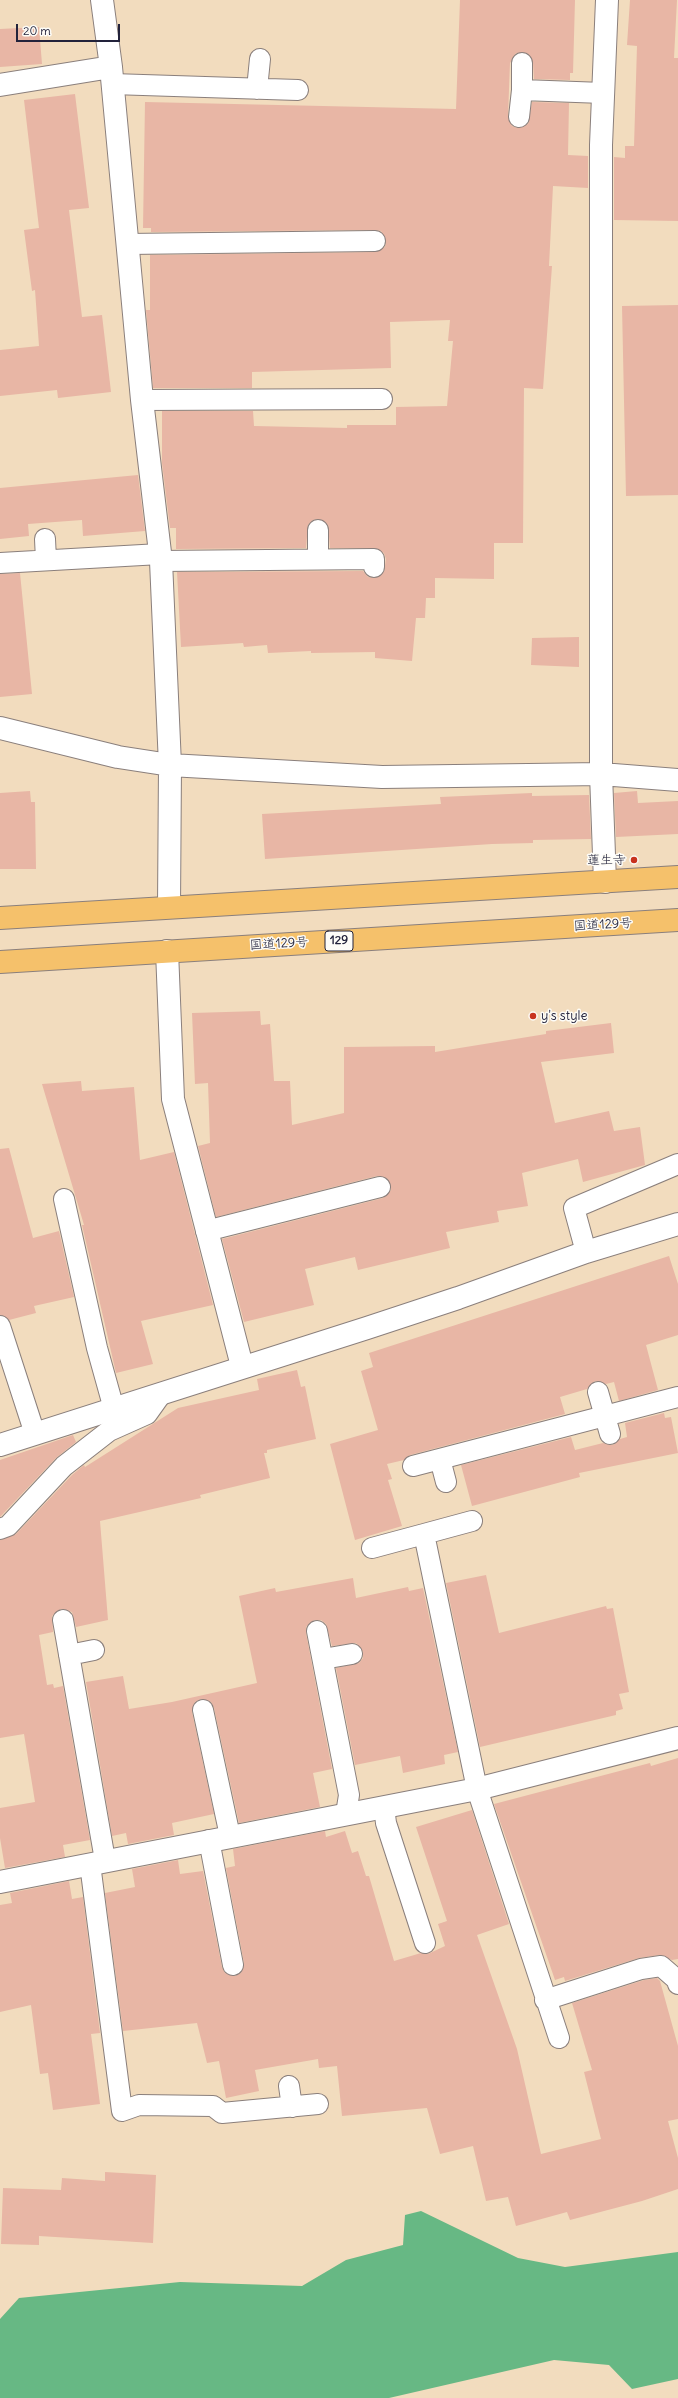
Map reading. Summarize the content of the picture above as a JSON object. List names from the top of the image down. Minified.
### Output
{"streets":{"highway":["国道129号","129"]},"places":["蓮生寺","y's style"],"scale_bar":"20 m"}
